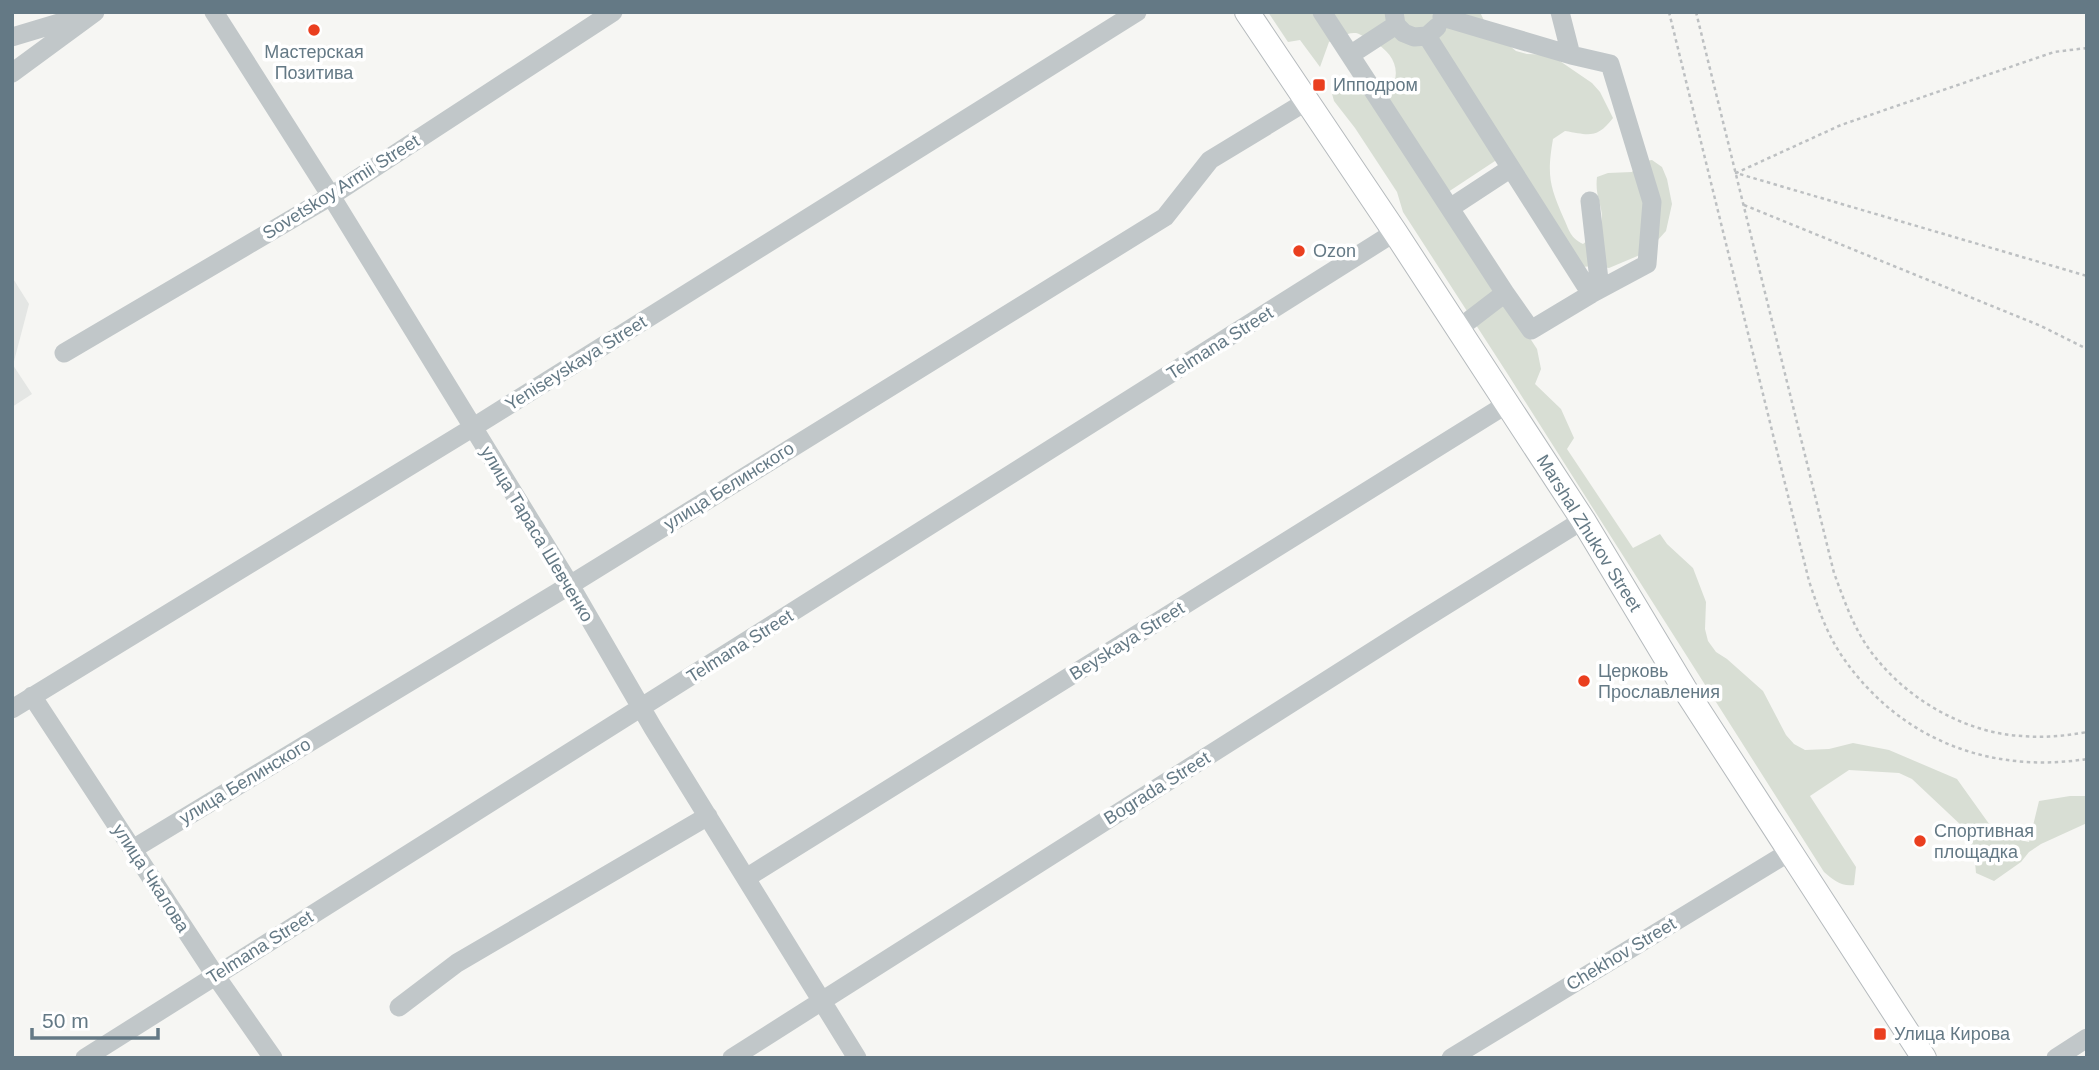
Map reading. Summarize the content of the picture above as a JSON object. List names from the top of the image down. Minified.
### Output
{"streets":{"main road":["Marshal Zhukov Street"],"street":["Sovetskoy Armii Street","Telmana Street","Yeniseyskaya Street","улица Белинского","улица Тараса Шевченко","Beyskaya Street","Bograda Street","улица Чкалова","Chekhov Street"]},"crossings":[["Sovetskoy Armii Street","улица Тараса Шевченко"],["Telmana Street","Marshal Zhukov Street"],["Telmana Street","улица Тараса Шевченко"],["Telmana Street","улица Чкалова"],["Yeniseyskaya Street","улица Тараса Шевченко"],["Yeniseyskaya Street","улица Чкалова"],["улица Белинского","Marshal Zhukov Street"],["улица Белинского","улица Тараса Шевченко"],["улица Белинского","улица Чкалова"],["Marshal Zhukov Street","Beyskaya Street"],["Marshal Zhukov Street","Bograda Street"],["Marshal Zhukov Street","Chekhov Street"],["улица Тараса Шевченко","Beyskaya Street"],["улица Тараса Шевченко","Bograda Street"]],"places":{"other":["Мастерская Позитива","Ozon","Церковь Прославления","Спортивная площадка"],"transit":["Ипподром","Улица Кирова"]},"scale_bar":"50 m"}
